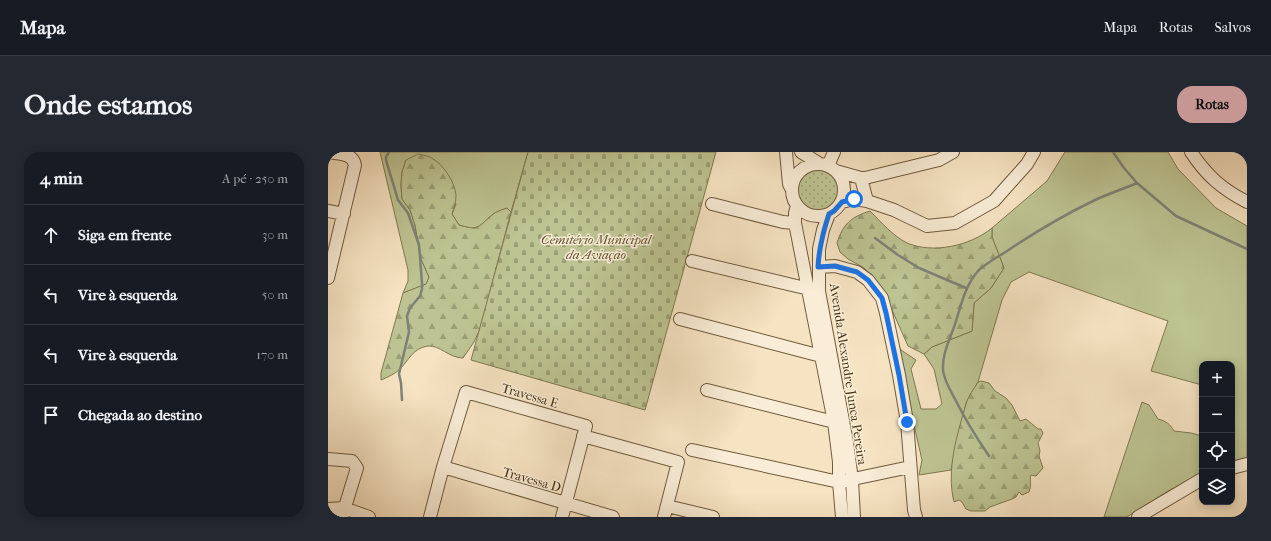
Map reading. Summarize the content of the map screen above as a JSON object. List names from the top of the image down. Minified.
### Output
{"streets":{"street":["Avenida Alexandre Junca Pereira","Travessa E","Travessa D"]},"crossings":[["Travessa E","Travessa D"]],"parks":["Cemitério Municipal da Aviação"],"page":{"header":"Mapa","nav":["Mapa","Rotas","Salvos"],"buttons":"Rotas","title":"Onde estamos","heading":["4 min","A pé · 250 m"],"list":[["Siga em frente","30 m"],["Vire à esquerda","50 m"],["Vire à esquerda","170 m"],"Chegada ao destino"],"map_buttons":["+","−"]}}
